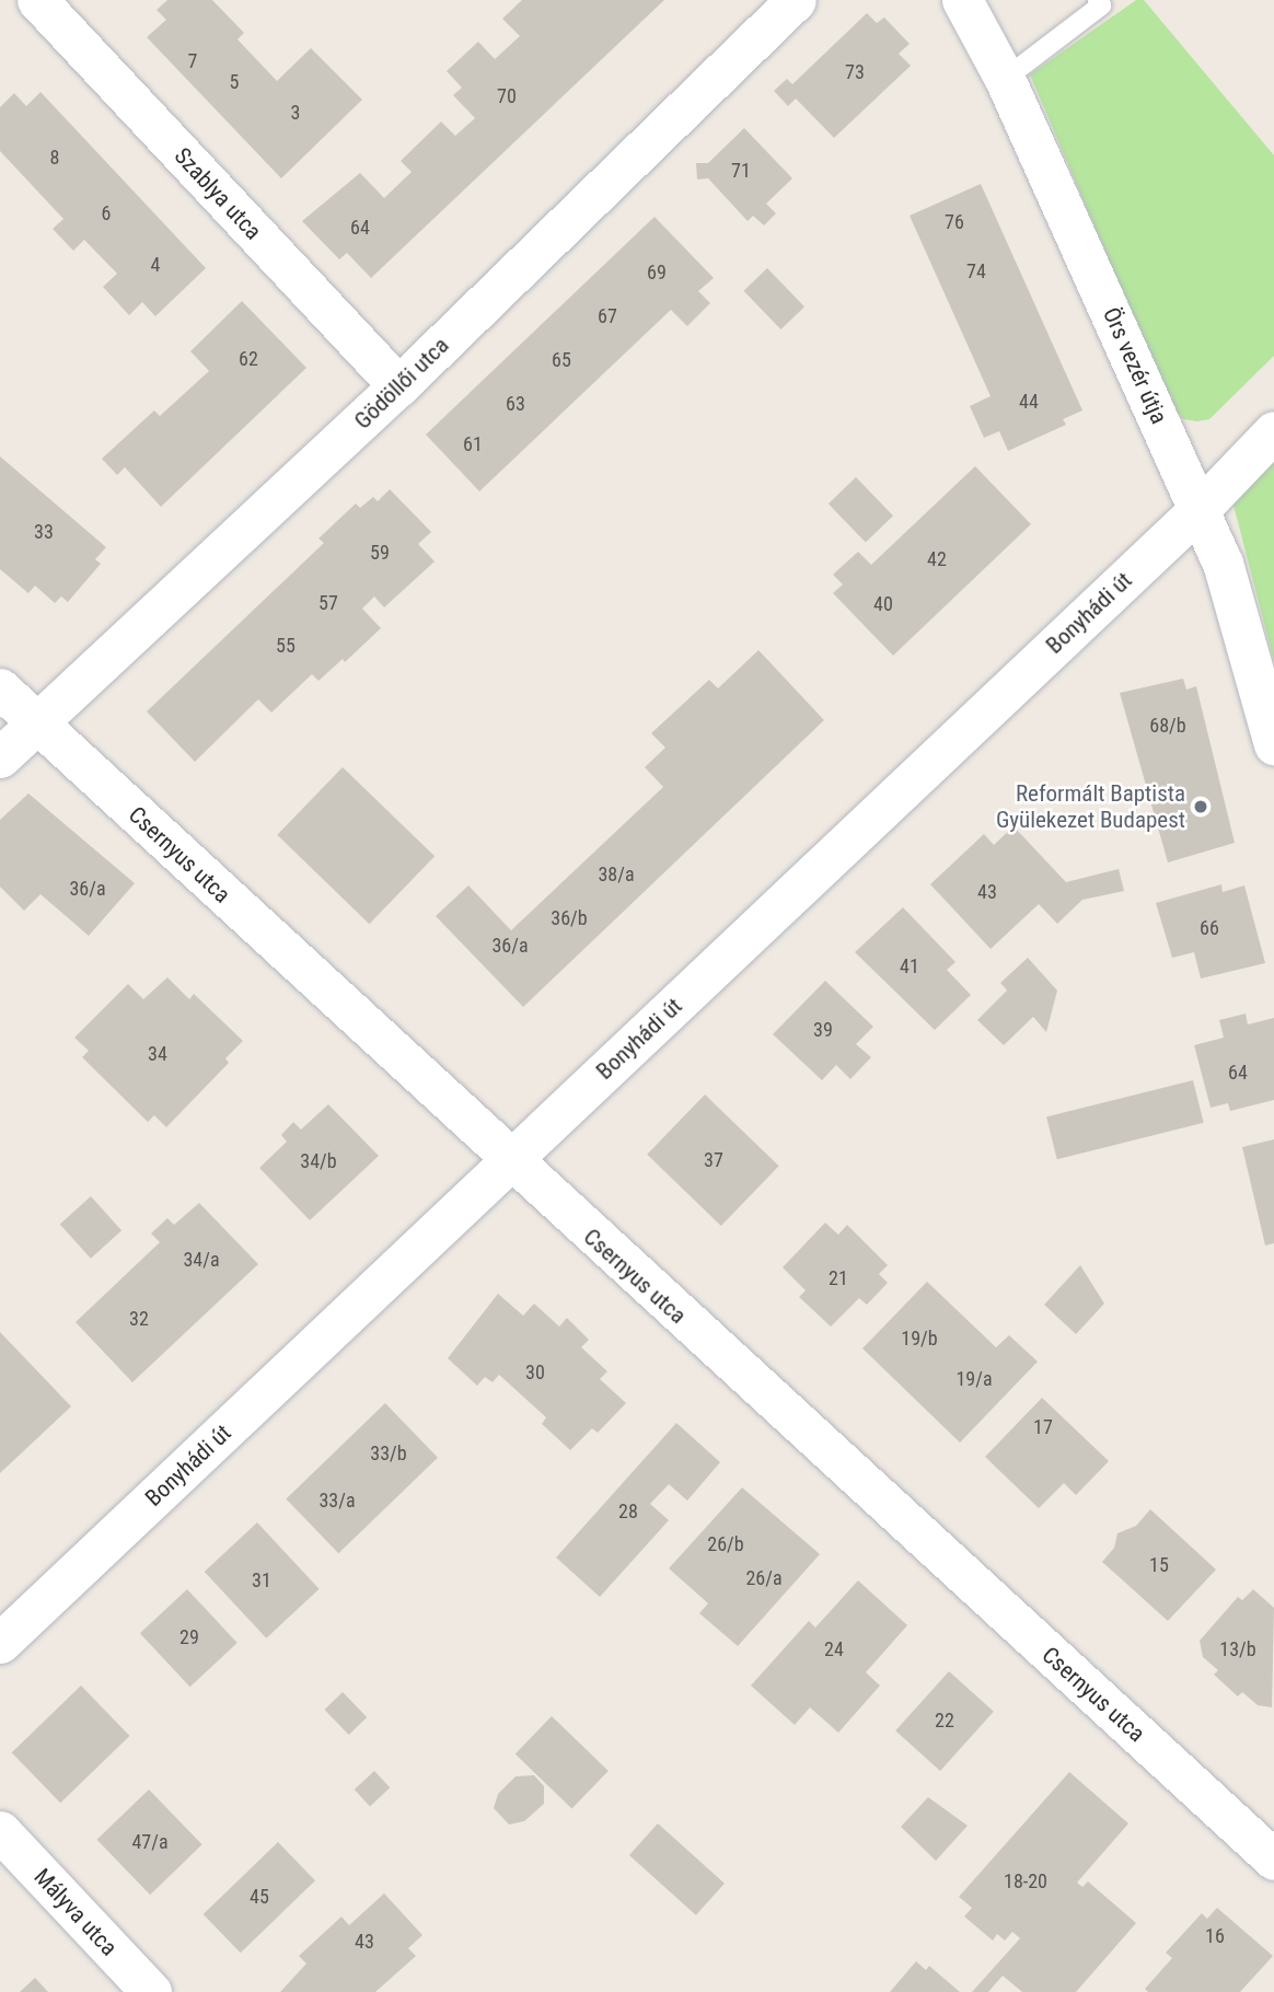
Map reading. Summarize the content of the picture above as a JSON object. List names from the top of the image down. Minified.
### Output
{"streets":{"street":["Szablya utca","Örs vezér útja","Gödöllői utca","Bonyhádi út","Csernyus utca","Mályva utca"]},"crossings":[["Szablya utca","Gödöllői utca"],["Örs vezér útja","Bonyhádi út"],["Gödöllői utca","Csernyus utca"],["Bonyhádi út","Csernyus utca"]],"places":["Reformált Baptista Gyülekezet Budapest"],"house_numbers":["7","73","5","70","3","8","71","6","76","64","4","74","69","67","62","65","44","63","61","33","59","42","57","40","55","68/b","38/a","36/a","43","36/b","66","36/a","41","39","34","64","37","34/b","34/a","21","32","19/b","30","19/a","17","33/b","33/a","28","26/b","15","26/a","31","29","24","13/b","22","47/a","18-20","45","16","43"]}
